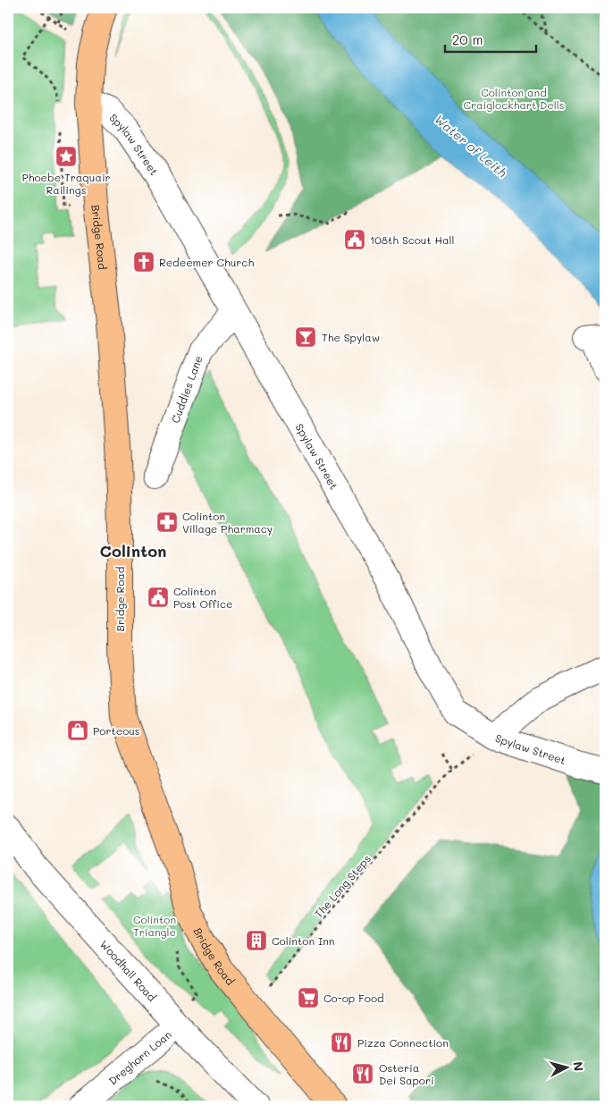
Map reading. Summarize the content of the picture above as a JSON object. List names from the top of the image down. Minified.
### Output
{"streets":{"main road":["Bridge Road"],"street":["Spylaw Street","Cuddies Lane","Woodhall Road","Dreghorn Loan"],"path":["The Long Steps"]},"crossings":[["Spylaw Street","Bridge Road"],["Spylaw Street","Cuddies Lane"],["Bridge Road","The Long Steps"],["Woodhall Road","Dreghorn Loan"]],"districts":["Colinton"],"water":["Water of Leith"],"parks":["Colinton and Craiglockhart Dells","Colinton Triangle"],"places":{"place":["Phoebe Traquair Railings"],"public building":["108th Scout Hall","Colinton Post Office"],"church":["Redeemer Church"],"bar":["The Spylaw"],"pharmacy":["Colinton Village Pharmacy"],"shop":["Porteous"],"building":["Colinton Inn"],"supermarket":["Co-op Food"],"restaurant":["Pizza Connection","Osteria Dei Sapori"]},"scale_bar":"20 m","north":"right"}
